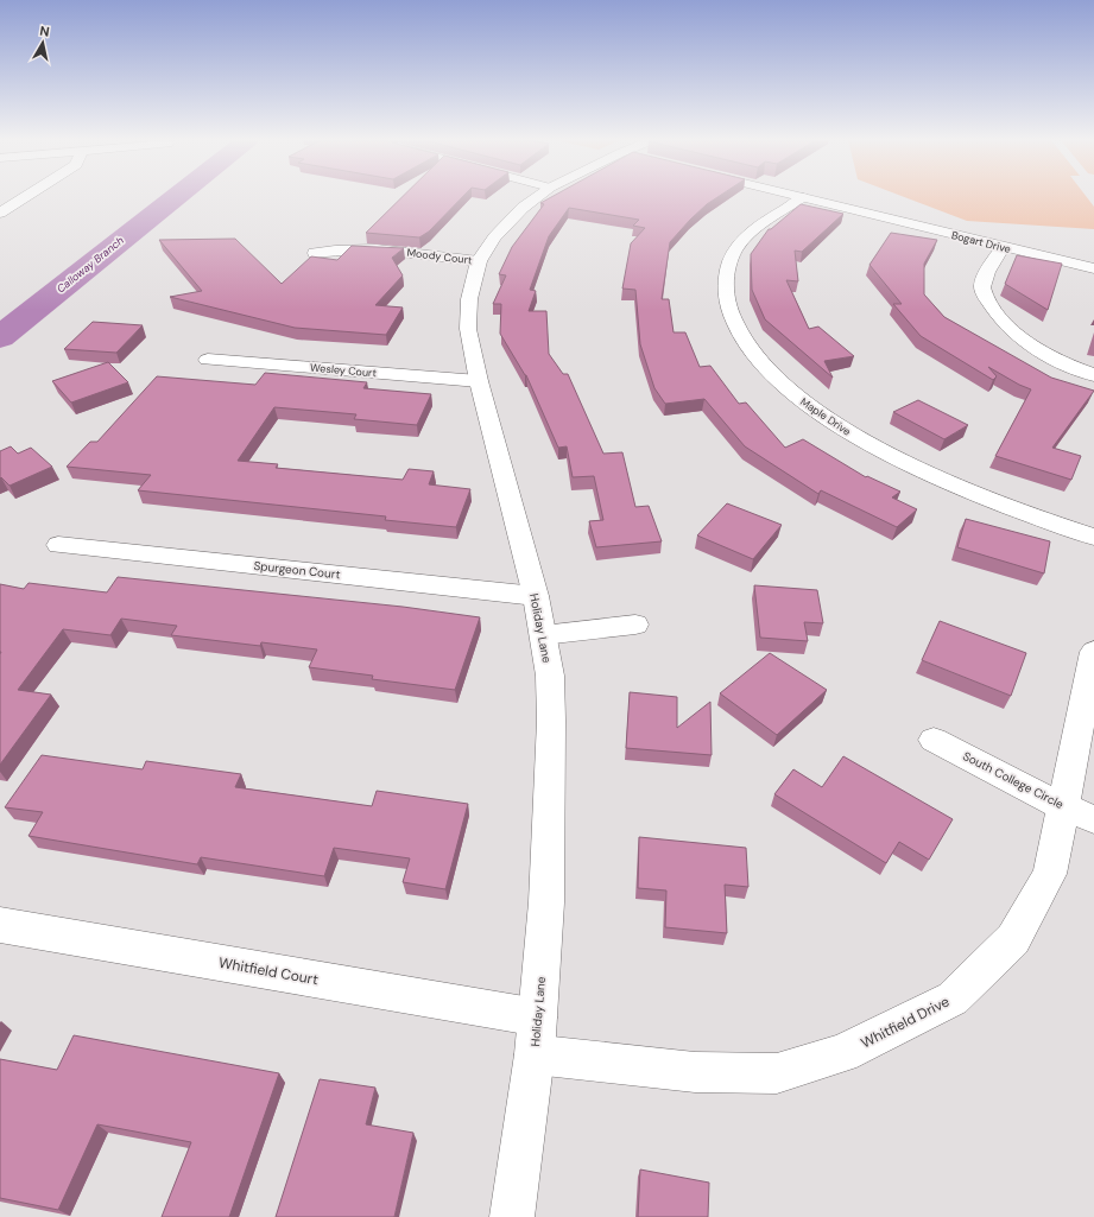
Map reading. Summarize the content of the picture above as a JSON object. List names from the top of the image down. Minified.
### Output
{"streets":{"street":["Bogart Drive","Moody Court","Wesley Court","Maple Drive","Spurgeon Court","Holiday Lane","South College Circle","Whitfield Court","Whitfield Drive"]},"crossings":[["Bogart Drive","Maple Drive"],["Moody Court","Holiday Lane"],["Wesley Court","Holiday Lane"],["Spurgeon Court","Holiday Lane"],["Holiday Lane","Whitfield Court"],["Holiday Lane","Whitfield Drive"],["South College Circle","Whitfield Drive"]],"water":["Calloway Branch"],"north":"top"}
